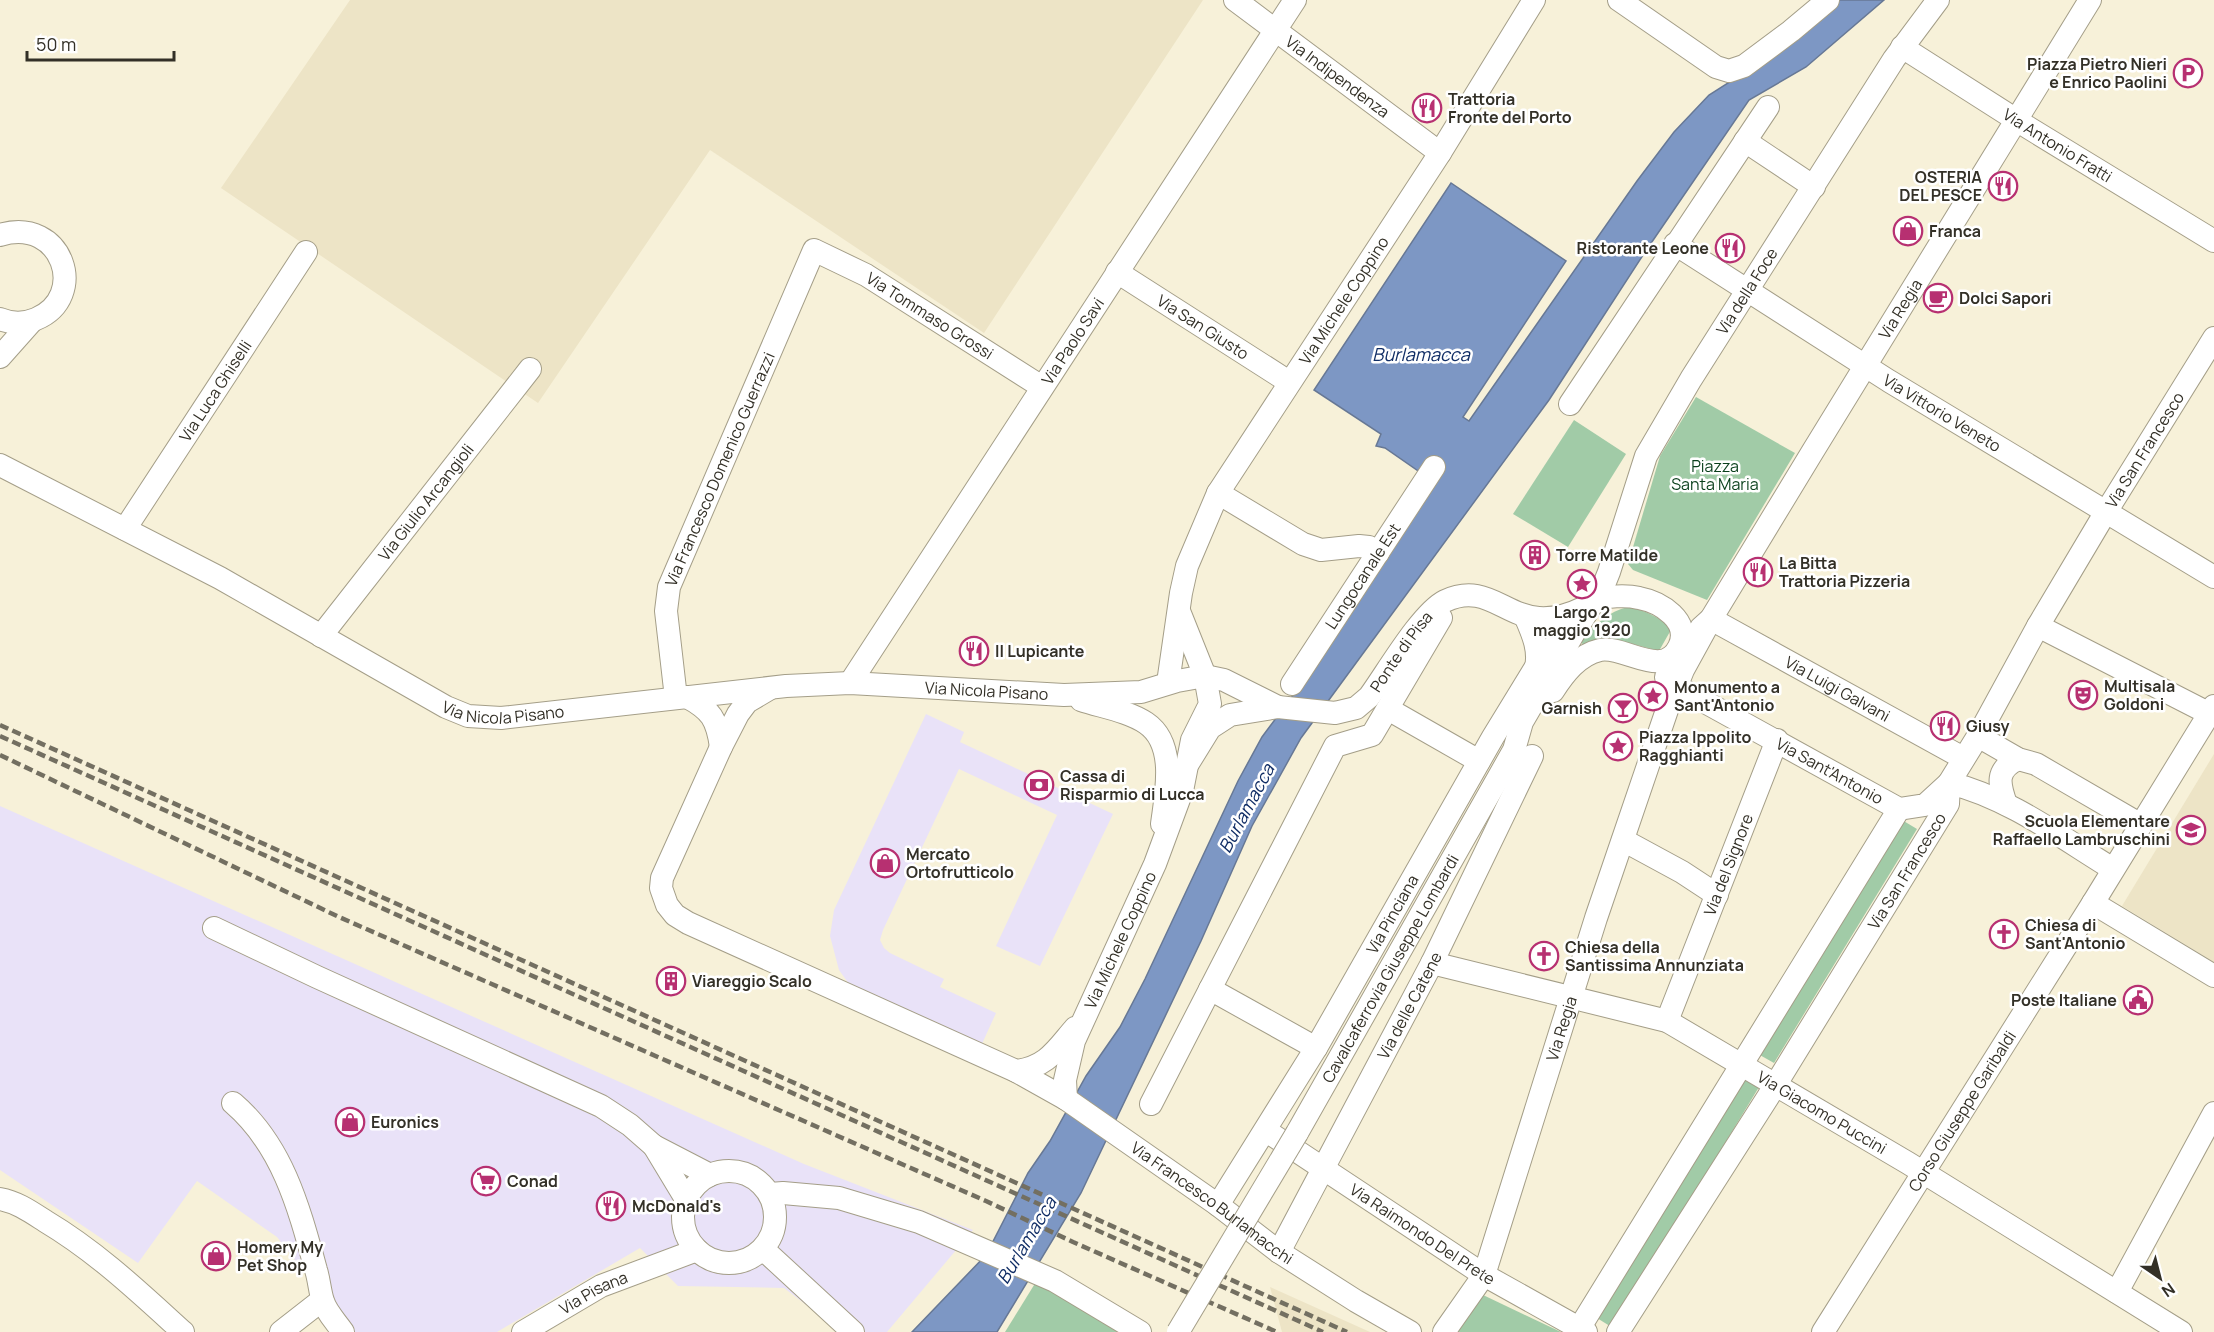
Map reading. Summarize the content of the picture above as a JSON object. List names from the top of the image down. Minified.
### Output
{"streets":{"street":["Via Indipendenza","Via Antonio Fratti","Via della Foce","Via Michele Coppino","Via Regia","Via Tommaso Grossi","Via San Giusto","Via Paolo Savi","Via Luca Ghiselli","Via Vittorio Veneto","Via San Francesco","Via Francesco Domenico Guerrazzi","Via Giulio Arcangioli","Lungocanale Est","Ponte di Pisa","Via Luigi Galvani","Via Nicola Pisano","Via Sant'Antonio","Via del Signore","Via Pinciana","Cavalcaferrovia Giuseppe Lombardi","Via delle Catene","Corso Giuseppe Garibaldi","Via Giacomo Puccini","Via Francesco Burlamacchi","Via Raimondo Del Prete","Via Pisana"]},"crossings":[["Via Indipendenza","Via Michele Coppino"],["Via Indipendenza","Via Paolo Savi"],["Via Antonio Fratti","Via della Foce"],["Via Antonio Fratti","Via Regia"],["Via della Foce","Via Vittorio Veneto"],["Via della Foce","Cavalcaferrovia Giuseppe Lombardi"],["Via Michele Coppino","Via San Giusto"],["Via Michele Coppino","Via Francesco Burlamacchi"],["Via Regia","Via Vittorio Veneto"],["Via Regia","Via Luigi Galvani"],["Via Regia","Via Sant'Antonio"],["Via Regia","Via Giacomo Puccini"],["Via Regia","Via Raimondo Del Prete"],["Via Tommaso Grossi","Via Paolo Savi"],["Via Tommaso Grossi","Via Francesco Domenico Guerrazzi"],["Via San Giusto","Via Paolo Savi"],["Via Paolo Savi","Via Nicola Pisano"],["Via Luca Ghiselli","Via Nicola Pisano"],["Via Vittorio Veneto","Via San Francesco"],["Via San Francesco","Via Luigi Galvani"],["Via San Francesco","Via Sant'Antonio"],["Via San Francesco","Via Giacomo Puccini"],["Via Francesco Domenico Guerrazzi","Via Nicola Pisano"],["Via Giulio Arcangioli","Via Nicola Pisano"],["Via Sant'Antonio","Via del Signore"],["Via del Signore","Via Giacomo Puccini"],["Via Pinciana","Cavalcaferrovia Giuseppe Lombardi"],["Via Pinciana","Via Francesco Burlamacchi"],["Via Pinciana","Via Raimondo Del Prete"],["Cavalcaferrovia Giuseppe Lombardi","Via delle Catene"],["Via delle Catene","Via Giacomo Puccini"],["Via delle Catene","Via Francesco Burlamacchi"],["Via delle Catene","Via Raimondo Del Prete"],["Corso Giuseppe Garibaldi","Via Giacomo Puccini"]],"water":["Burlamacca"],"parks":["Piazza Santa Maria"],"places":{"parking":["Piazza Pietro Nieri e Enrico Paolini"],"restaurant":["Trattoria Fronte del Porto","OSTERIA DEL PESCE","Ristorante Leone","La Bitta Trattoria Pizzeria","Il Lupicante","Giusy","McDonald's"],"shop":["Franca","Mercato Ortofrutticolo","Euronics","Homery My Pet Shop"],"cafe":["Dolci Sapori"],"building":["Torre Matilde","Viareggio Scalo"],"place":["Largo 2 maggio 1920","Monumento a Sant'Antonio","Piazza Ippolito Ragghianti"],"theatre":["Multisala Goldoni"],"bar":["Garnish"],"bank":["Cassa di Risparmio di Lucca"],"school or university":["Scuola Elementare Raffaello Lambruschini"],"church":["Chiesa di Sant'Antonio","Chiesa della Santissima Annunziata"],"public building":["Poste Italiane"],"supermarket":["Conad"]},"scale_bar":"50 m","north":"bottom right"}
